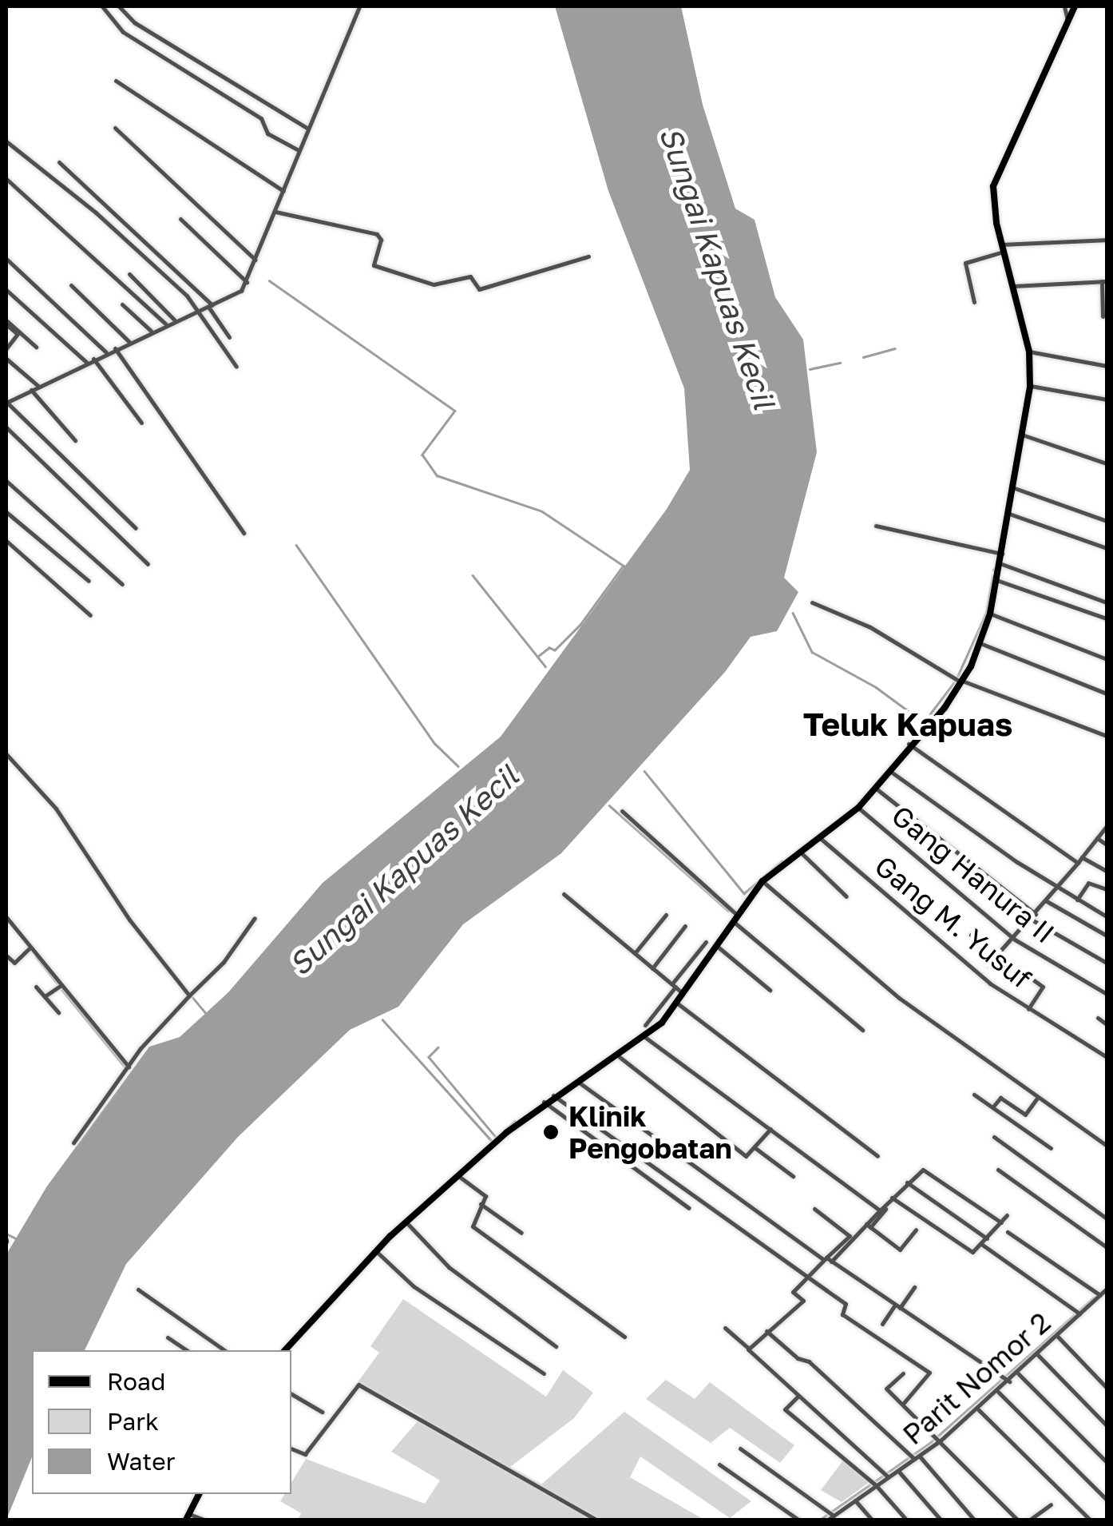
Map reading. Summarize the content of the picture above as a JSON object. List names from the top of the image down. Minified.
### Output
{"streets":{"street":["Gang Hanura II","Gang M. Yusuf","Parit Nomor 2"]},"districts":["Teluk Kapuas"],"water":["Sungai Kapuas Kecil"],"places":["Klinik Pengobatan"],"legend":["Road","Park","Water"]}
